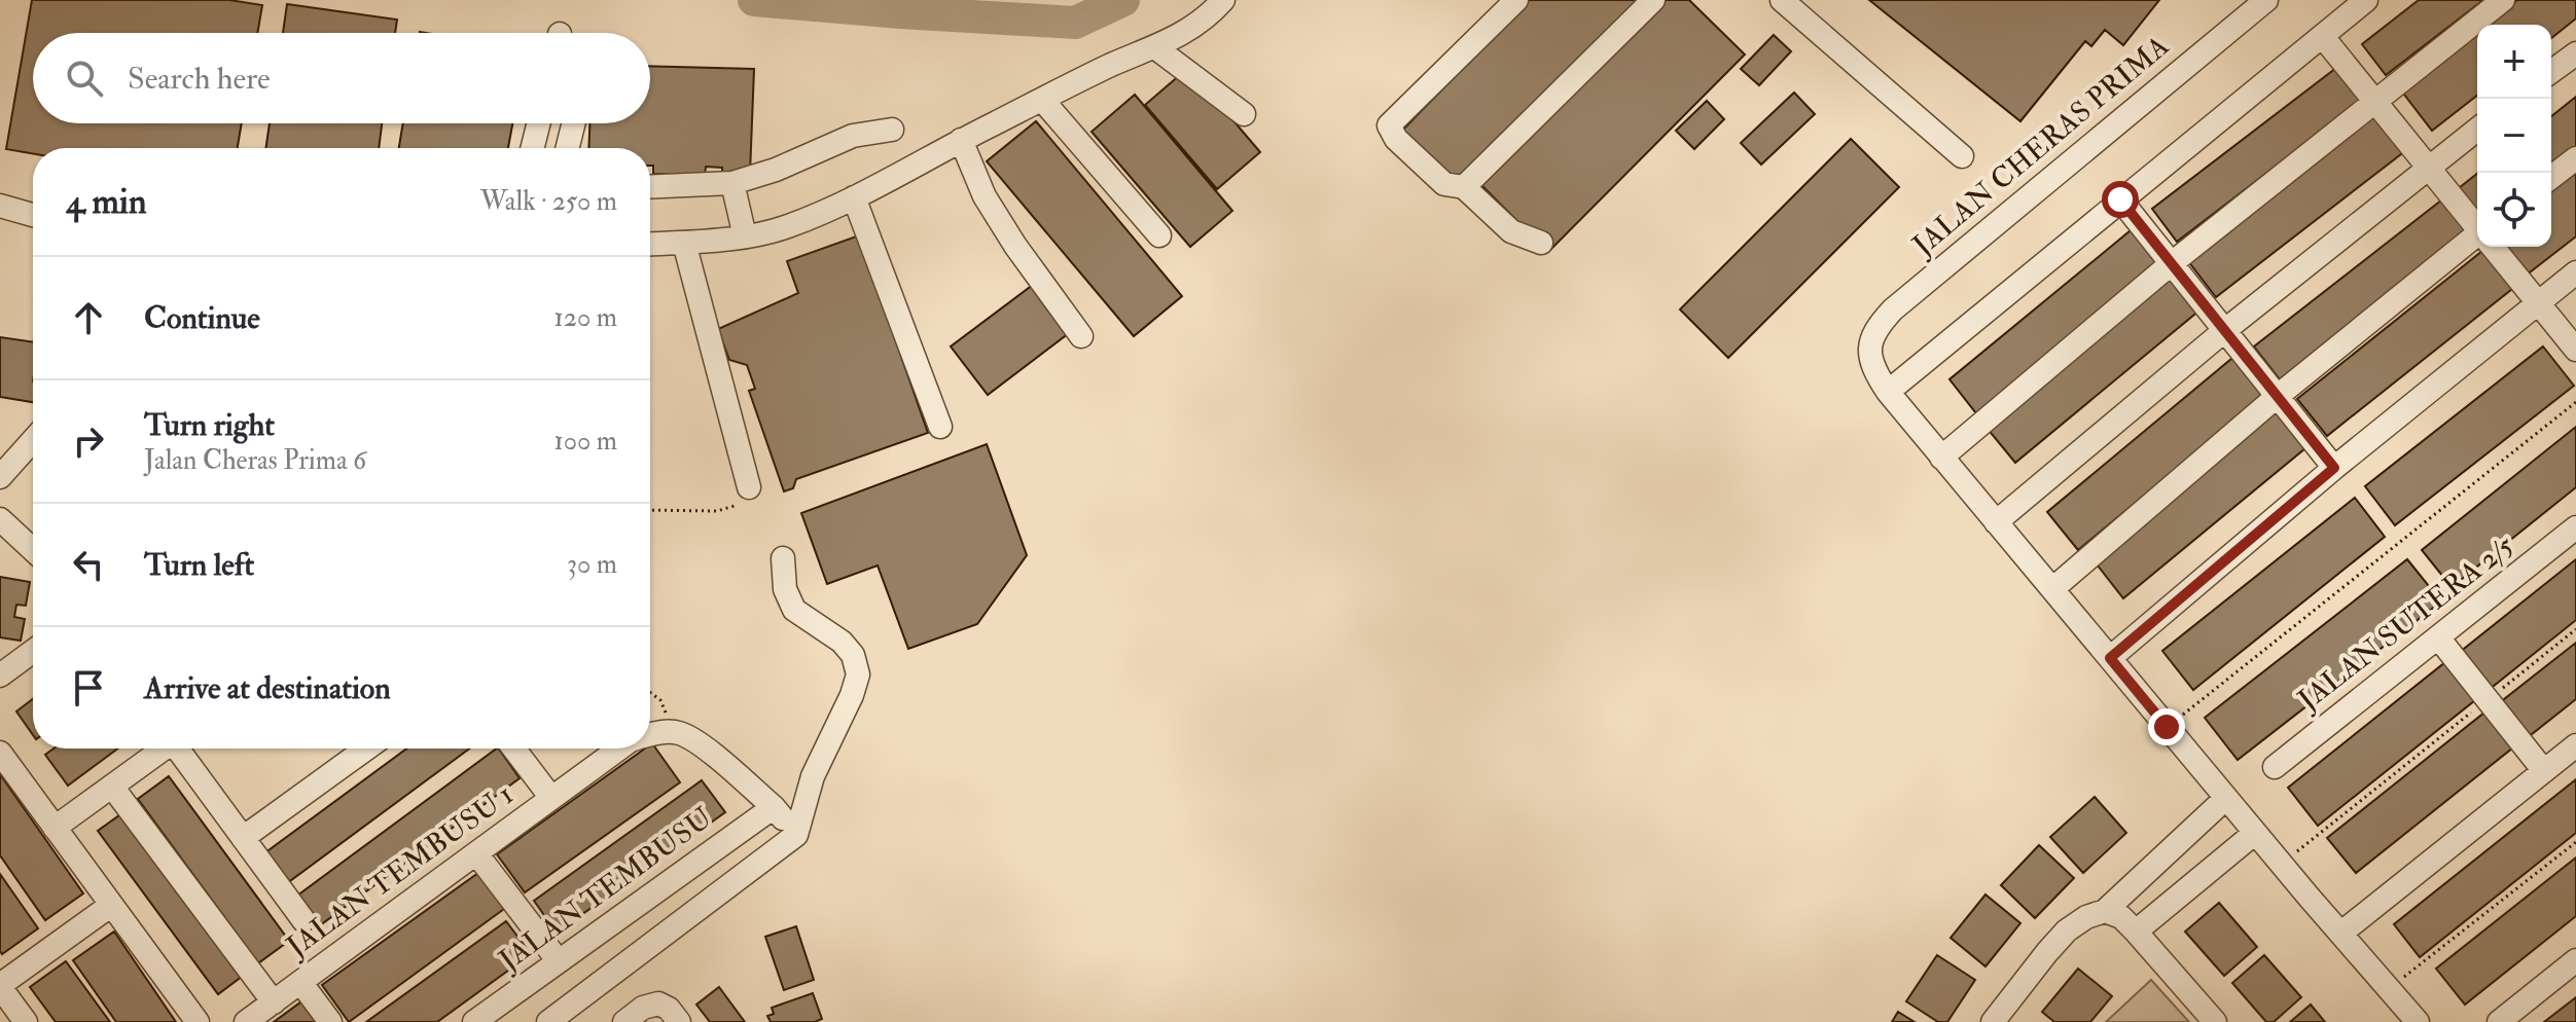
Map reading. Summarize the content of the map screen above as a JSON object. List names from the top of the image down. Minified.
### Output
{"streets":{"street":["JALAN CHERAS PRIMA","JALAN SUTERA 2/5","JALAN TEMBUSU 1","JALAN TEMBUSU"]},"page":{"map_buttons":["+","−"],"search":"Search here","heading":["4 min","Walk · 250 m"],"list":[["Continue","120 m"],["Turn right","Jalan Cheras Prima 6","100 m"],["Turn left","30 m"],"Arrive at destination"]}}
